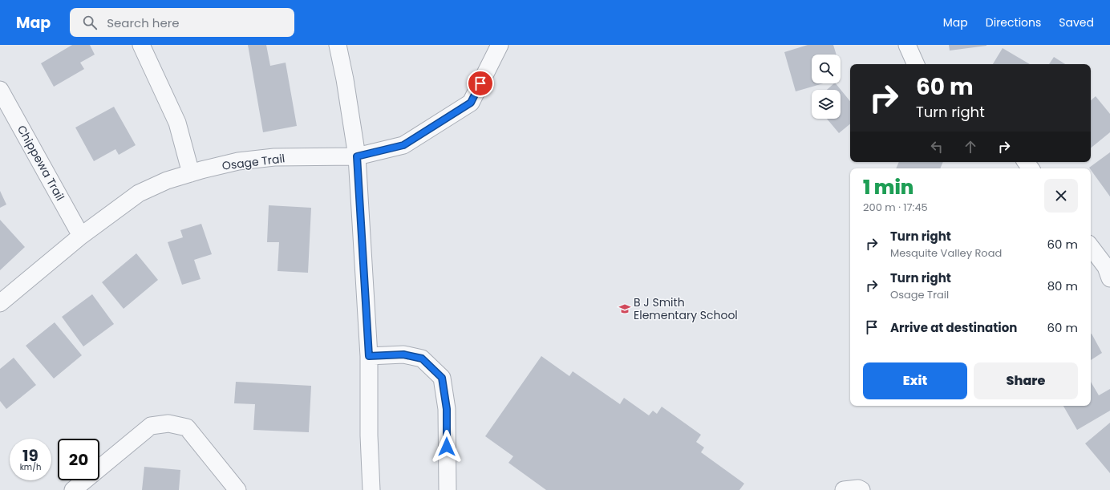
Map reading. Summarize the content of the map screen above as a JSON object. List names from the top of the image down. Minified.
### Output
{"streets":{"street":["Osage Trail","Chippewa Trail"]},"crossings":[["Osage Trail","Chippewa Trail"]],"places":{"school or university":["B J Smith Elementary School"]},"page":{"header":"Map","search":"Search here","nav":["Map","Directions","Saved"],"turn":["60 m","Turn right"],"heading":["1 min","200 m · 17:45"],"list":[{"name":"Turn right","note":"Mesquite Valley Road","value":"60 m"},{"name":"Turn right","note":"Osage Trail","value":"80 m"},{"name":"Arrive at destination","value":"60 m"}],"buttons":["Exit","Share"],"speed":"19 km/h","limit":"20"}}
